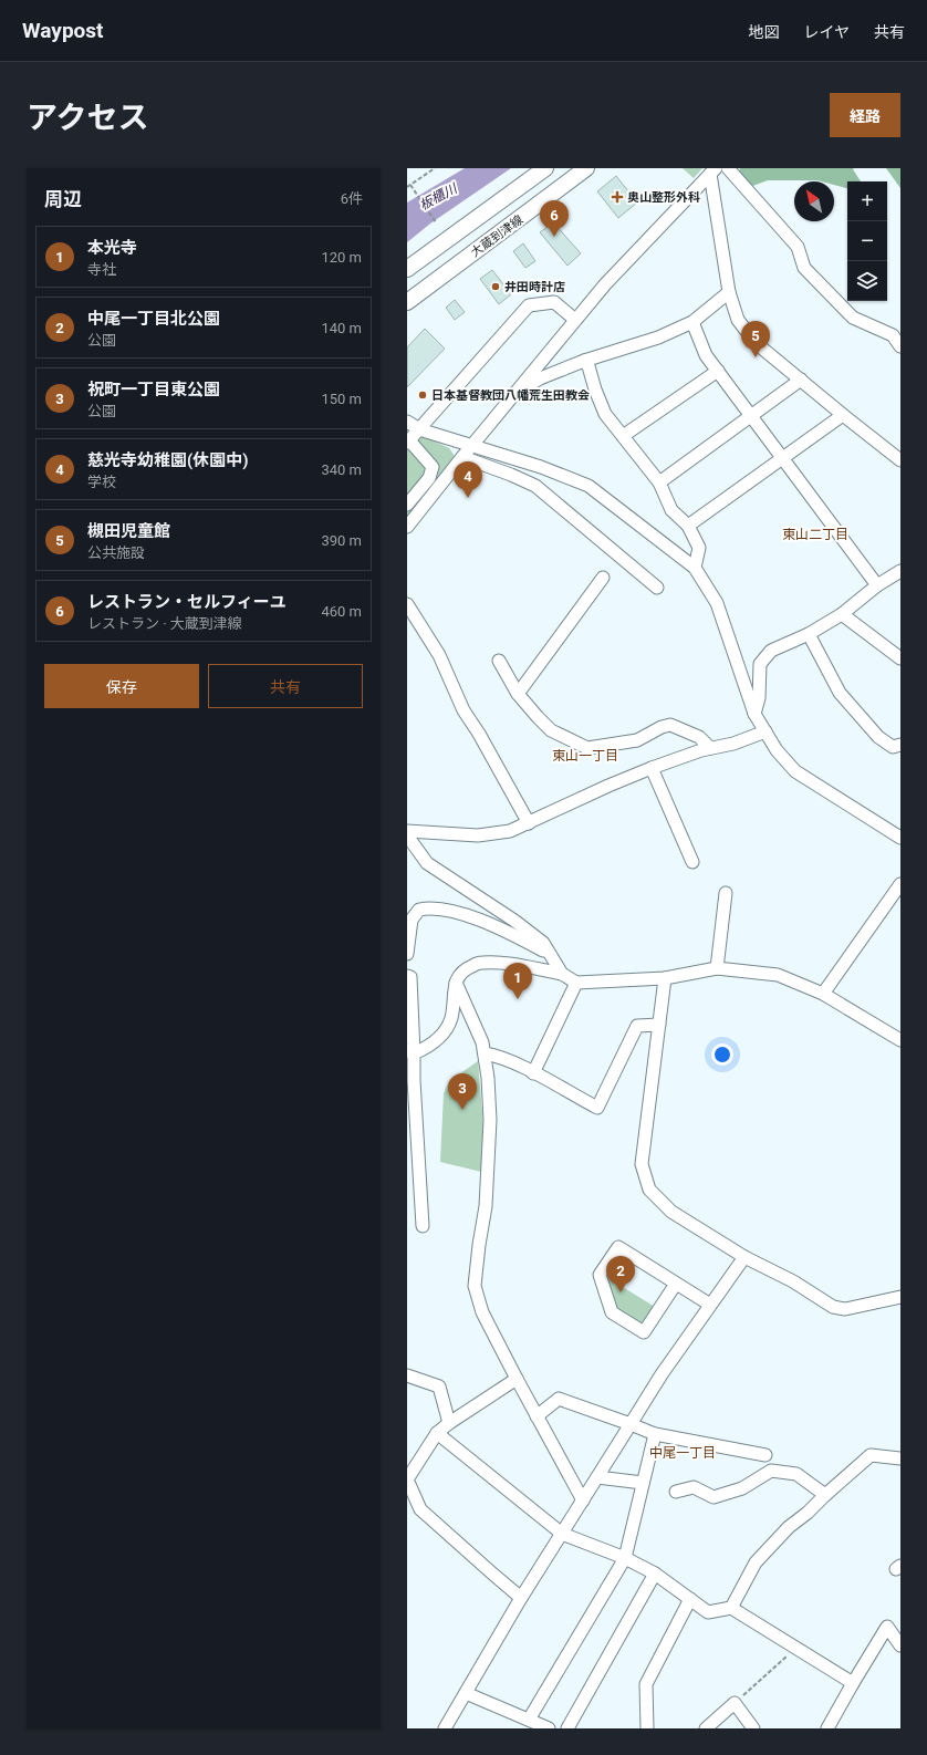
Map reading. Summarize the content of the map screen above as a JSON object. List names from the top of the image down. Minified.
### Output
{"streets":{"main road":["大蔵到津線"]},"districts":["東山二丁目","東山一丁目","中尾一丁目"],"water":["板櫃川"],"places":{"health":["奥山整形外科"],"other":["井田時計店","日本基督教団八幡荒生田教会"]},"north":"top left","page":{"header":"Waypost","nav":["地図","レイヤ","共有"],"title":"アクセス","buttons":["経路",["保存","共有"]],"heading":["周辺","6件"],"map_buttons":["+","−"],"pins":["6","5","4","1","3","2"],"list":[{"mark":"1","name":"本光寺","note":"寺社","value":"120 m"},{"mark":"2","name":"中尾一丁目北公園","note":"公園","value":"140 m"},{"mark":"3","name":"祝町一丁目東公園","note":"公園","value":"150 m"},{"mark":"4","name":"慈光寺幼稚園(休園中)","note":"学校","value":"340 m"},{"mark":"5","name":"槻田児童館","note":"公共施設","value":"390 m"},{"mark":"6","name":"レストラン・セルフィーユ","note":"レストラン · 大蔵到津線","value":"460 m"}]}}
